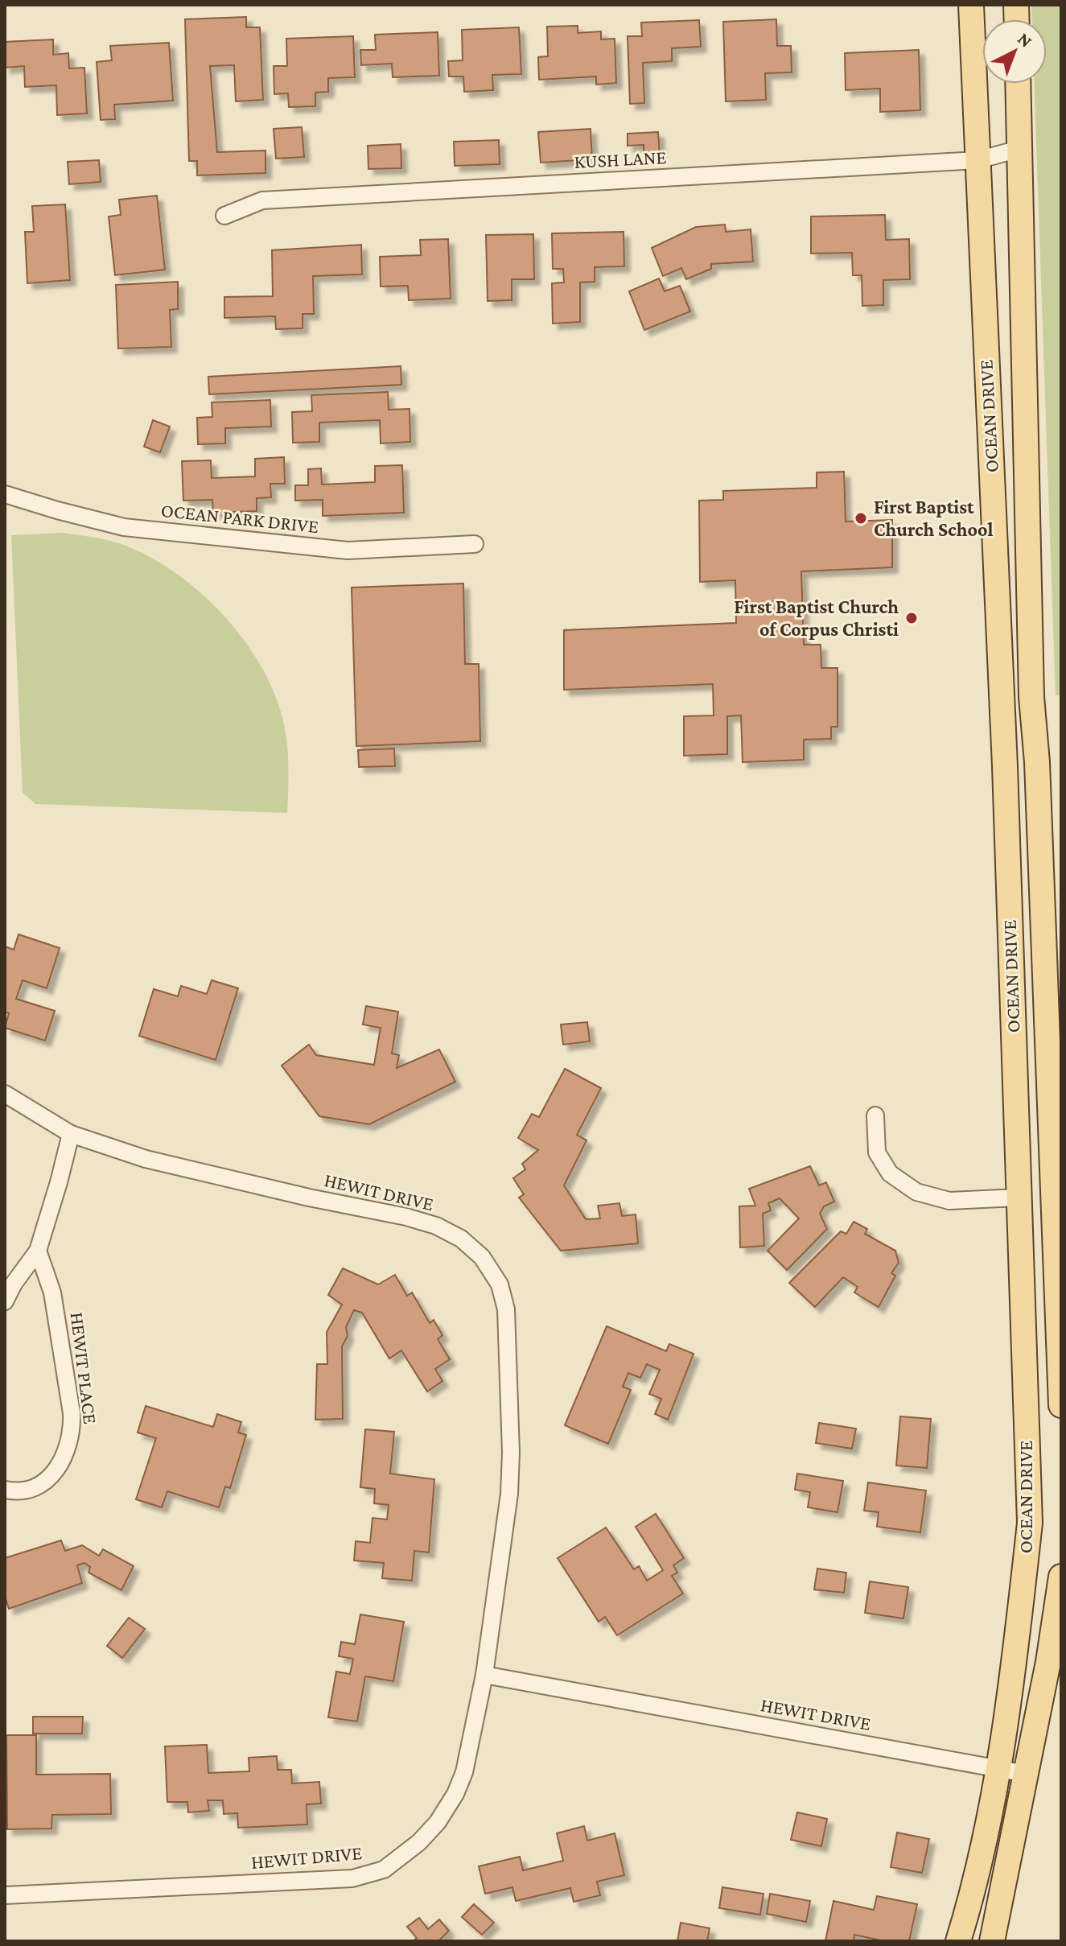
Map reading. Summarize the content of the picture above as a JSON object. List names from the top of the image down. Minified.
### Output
{"streets":{"main road":["OCEAN DRIVE"],"street":["KUSH LANE","OCEAN PARK DRIVE","HEWIT DRIVE","HEWIT PLACE"]},"crossings":[["KUSH LANE","OCEAN DRIVE"],["OCEAN DRIVE","HEWIT DRIVE"]],"places":["First Baptist Church School","First Baptist Church of Corpus Christi"],"north":"top right"}
